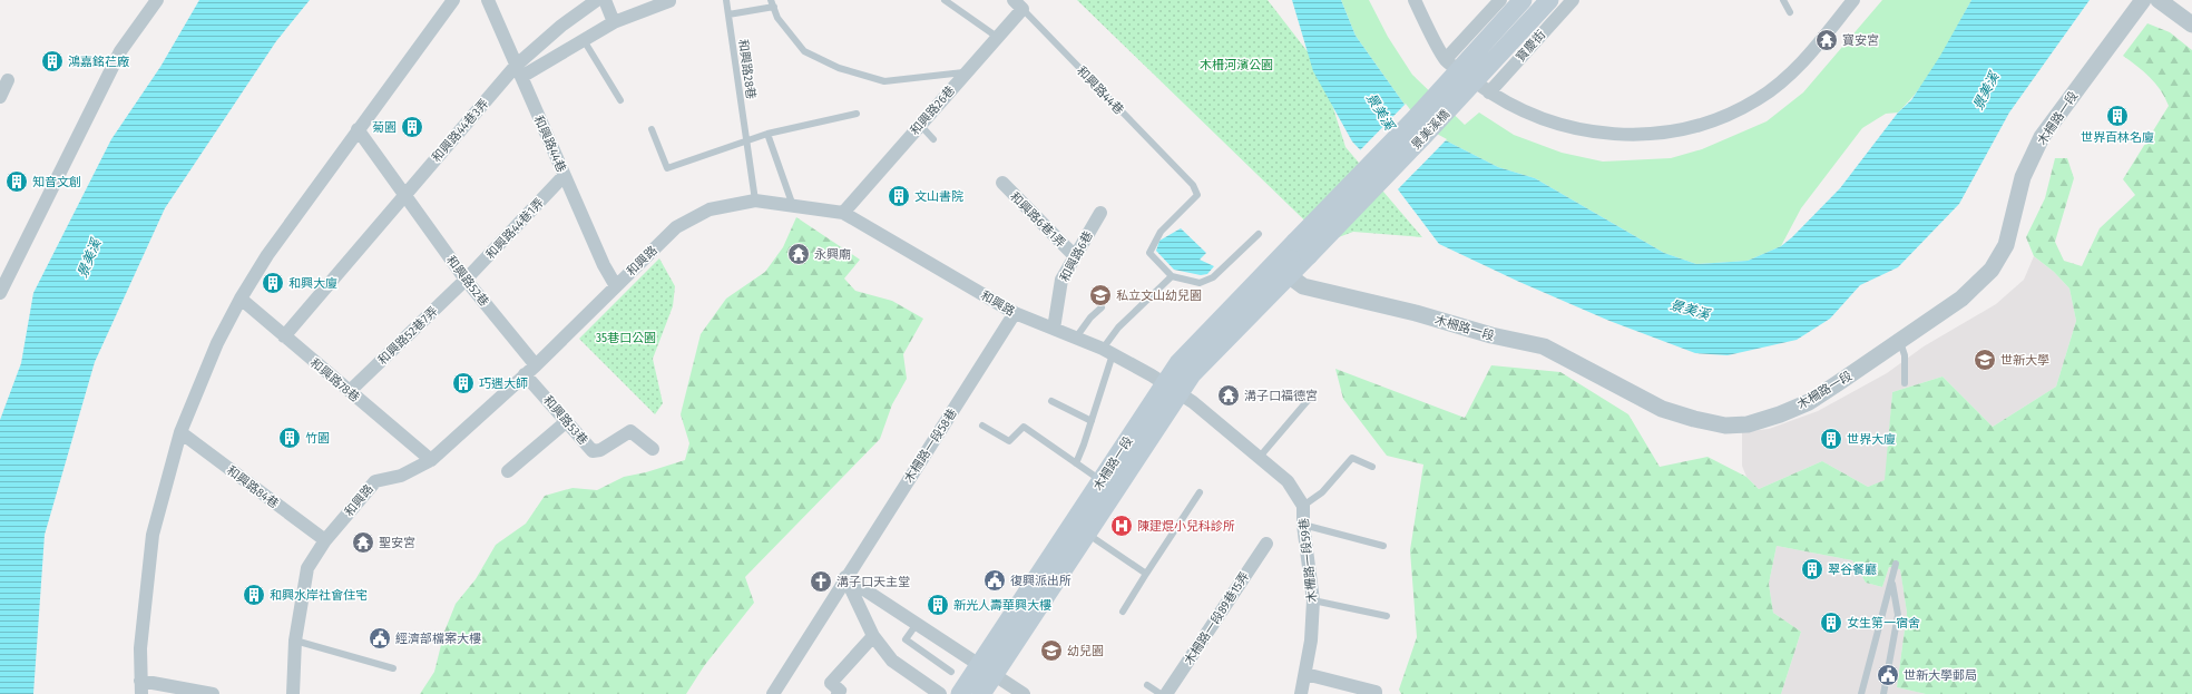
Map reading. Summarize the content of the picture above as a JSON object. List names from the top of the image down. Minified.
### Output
{"streets":{"main road":["木柵路一段","景美溪橋"],"street":["寶慶街","和興路44巷","和興路26巷","和興路44巷3弄","和興路6巷1弄","和興路44巷1弄","和興路6巷","和興路","和興路52巷","和興路52巷7弄","和興路78巷","和興路53巷","木柵路一段58巷","和興路84巷","木柵路一段59巷","木柵路一段89巷15弄"],"lane":["和興路28巷"]},"crossings":[["和興路28巷","和興路"],["和興路44巷","和興路26巷"],["和興路44巷","和興路44巷3弄"],["和興路44巷","和興路44巷1弄"],["和興路44巷","和興路"],["和興路26巷","和興路"],["木柵路一段","和興路"],["木柵路一段","木柵路一段59巷"],["和興路44巷3弄","和興路52巷"],["和興路6巷1弄","和興路6巷"],["和興路44巷1弄","和興路52巷"],["和興路44巷1弄","和興路52巷7弄"],["和興路6巷","和興路"],["和興路","和興路52巷"],["和興路","和興路78巷"],["和興路","和興路53巷"],["和興路","木柵路一段58巷"],["和興路","和興路84巷"],["和興路","木柵路一段59巷"],["和興路52巷","和興路52巷7弄"],["和興路52巷7弄","和興路78巷"]],"water":["景美溪"],"parks":["木柵河濱公園","35巷口公園"],"places":{"temple":["寶安宮","永興廟","溝子口福德宮","聖安宮"],"building":["鴻嘉銘芢廠","世界百林名廈","菊園","知音文創","文山書院","和興大廈","巧遇大師","竹園","世界大廈","翠谷餐廳","和興水岸社會住宅","新光人壽華興大樓","女生第一宿舍"],"school or university":["私立文山幼兒園","世新大學","幼兒園"],"hospital":["陳建焜小兒科診所"],"public building":["復興派出所","經濟部檔案大樓","世新大學郵局"],"church":["溝子口天主堂"]}}
